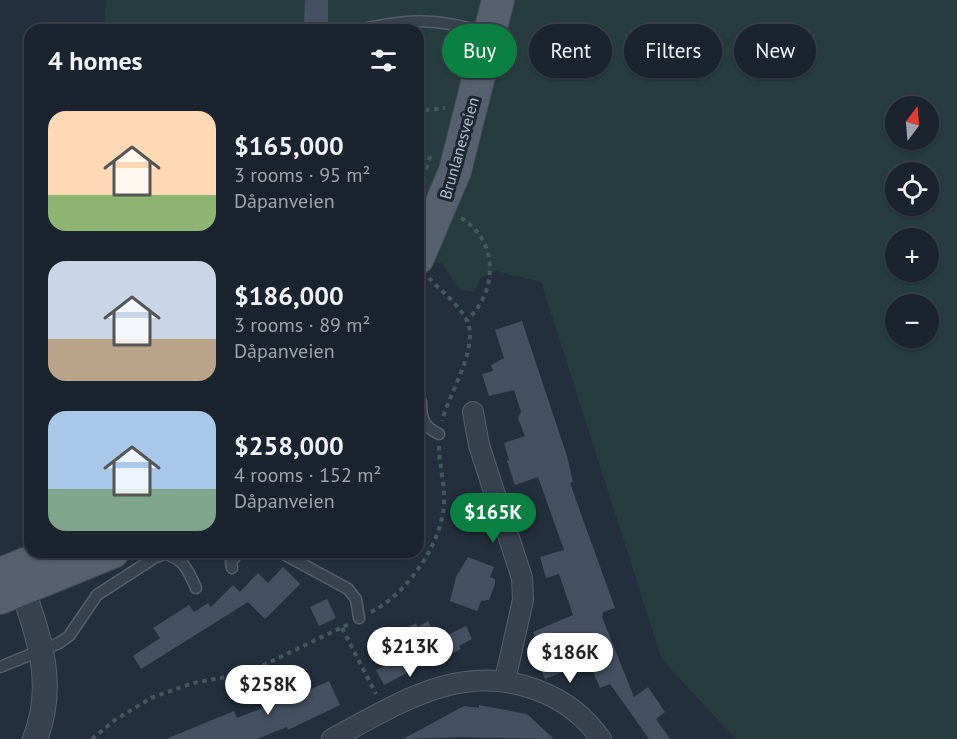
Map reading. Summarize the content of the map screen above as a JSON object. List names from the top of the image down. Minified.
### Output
{"streets":{"main road":["Brunlanesveien"]},"north":"top","page":{"chip":["Buy","Rent","Filters","New"],"heading":"4 homes","map_buttons":["+","−"],"list":[{"name":"$165,000","note":"3 rooms · 95 m² · Dåpanveien"},{"name":"$186,000","note":"3 rooms · 89 m² · Dåpanveien"},{"name":"$258,000","note":"4 rooms · 152 m² · Dåpanveien"}],"price":["$165K","$213K","$186K","$258K"]}}
